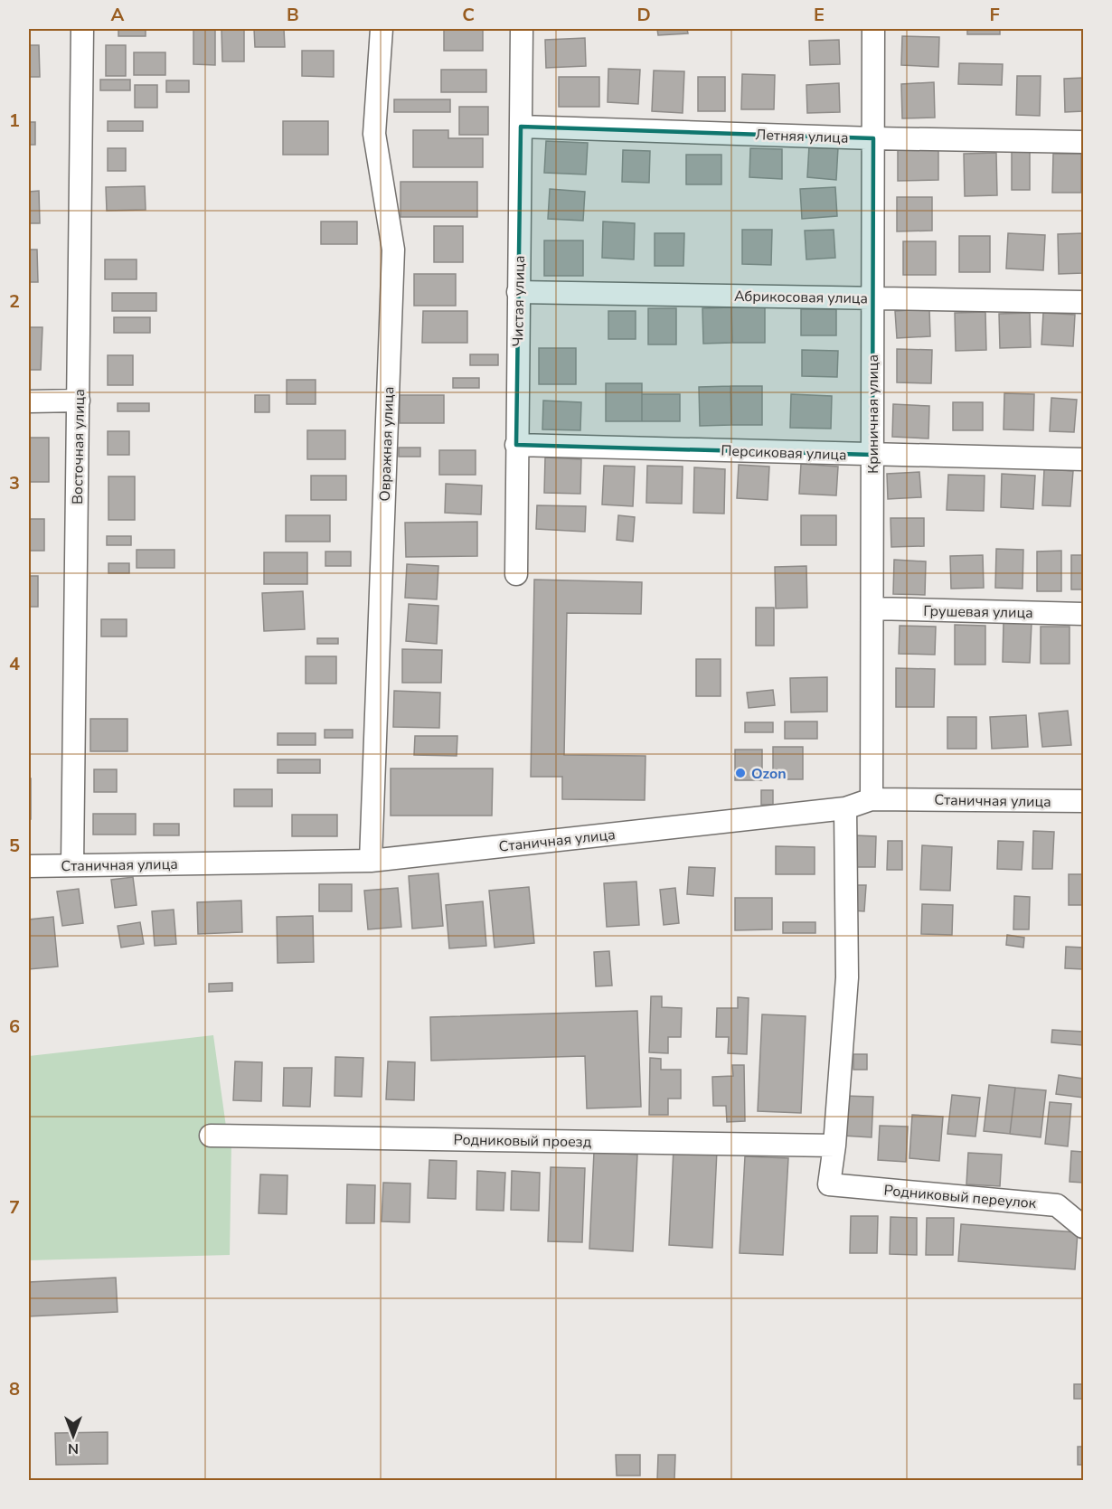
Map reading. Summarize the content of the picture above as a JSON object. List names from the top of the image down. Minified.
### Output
{"streets":{"street":["Летняя улица","Абрикосовая улица","Чистая улица","Криничная улица","Овражная улица","Восточная улица","Персиковая улица","Грушевая улица","Станичная улица","Родниковый проезд","Родниковый переулок"]},"crossings":[["Летняя улица","Чистая улица"],["Летняя улица","Криничная улица"],["Абрикосовая улица","Чистая улица"],["Абрикосовая улица","Криничная улица"],["Чистая улица","Персиковая улица"],["Криничная улица","Персиковая улица"],["Криничная улица","Грушевая улица"],["Криничная улица","Станичная улица"],["Овражная улица","Станичная улица"],["Восточная улица","Станичная улица"],["Родниковый проезд","Родниковый переулок"]],"places":["Ozon"],"north":"bottom","grid":{"columns":["A","B","C","D","E","F"],"rows":["1","2","3","4","5","6","7","8"]}}
